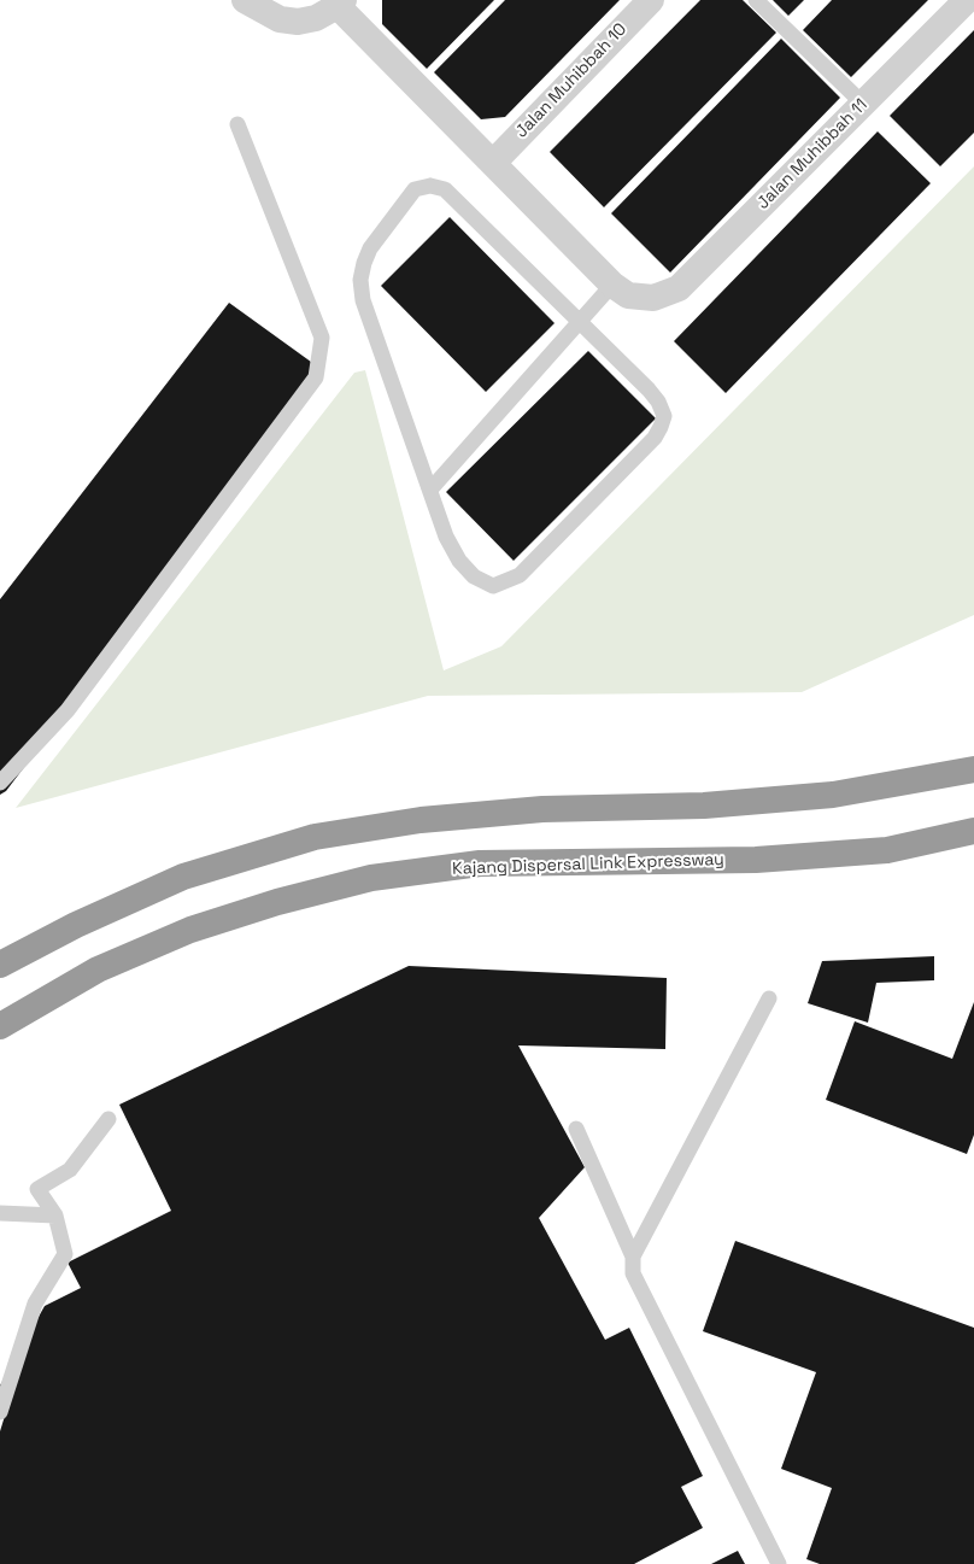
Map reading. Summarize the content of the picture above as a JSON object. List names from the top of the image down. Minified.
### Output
{"streets":{"highway":["Kajang Dispersal Link Expressway"],"street":["Jalan Muhibbah 10","Jalan Muhibbah 11"]}}
